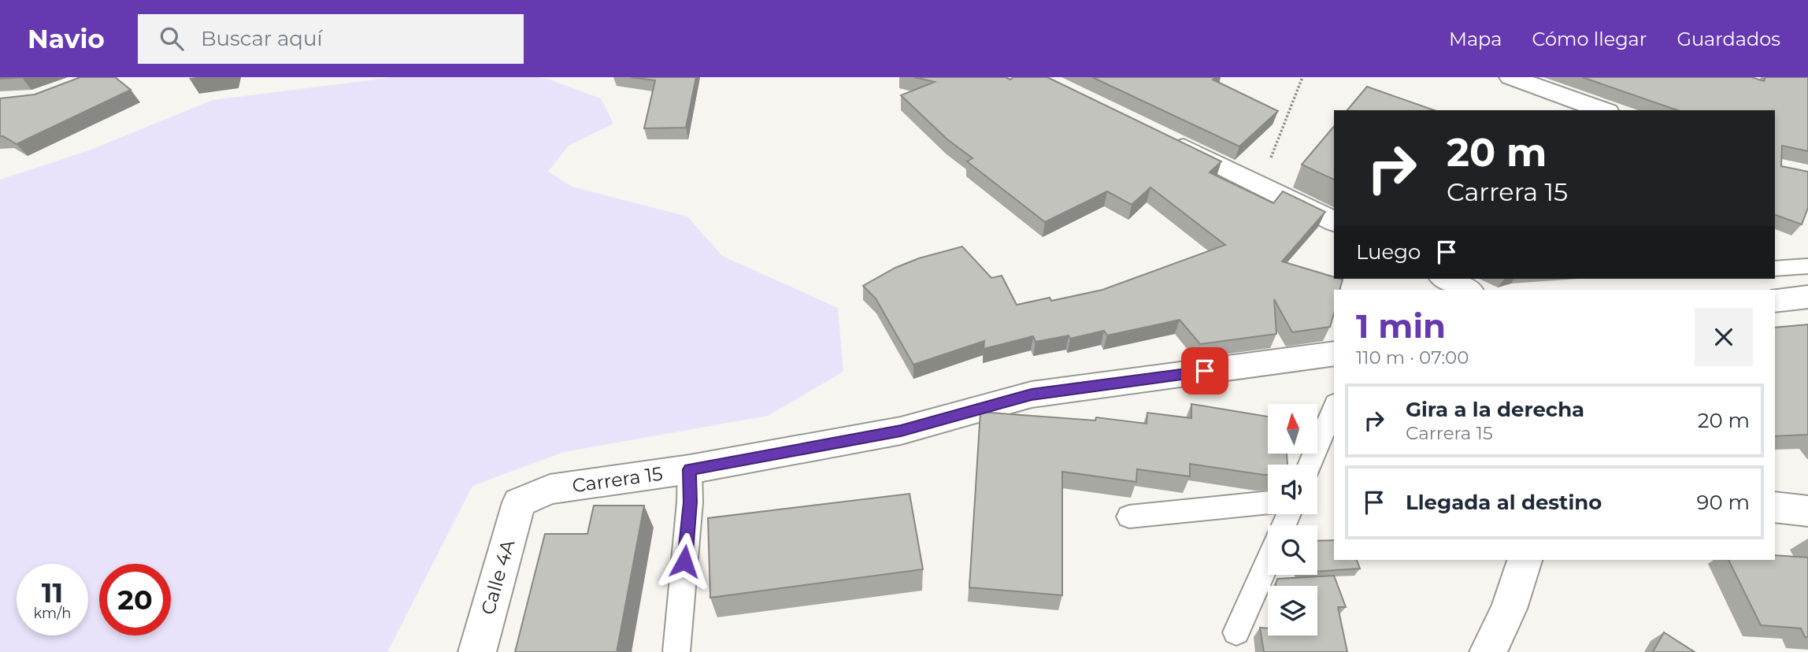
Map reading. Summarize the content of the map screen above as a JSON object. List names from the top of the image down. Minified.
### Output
{"streets":{"street":["Carrera 15","Calle 4A"]},"crossings":[["Carrera 15","Calle 4A"]],"north":"top","page":{"header":"Navio","search":"Buscar aquí","nav":["Mapa","Cómo llegar","Guardados"],"turn":["20 m","Carrera 15"],"then":"Luego","heading":["1 min","110 m · 07:00"],"list":[{"name":"Gira a la derecha","note":"Carrera 15","value":"20 m"},{"name":"Llegada al destino","value":"90 m"}],"speed":"11 km/h","limit":"20"}}
